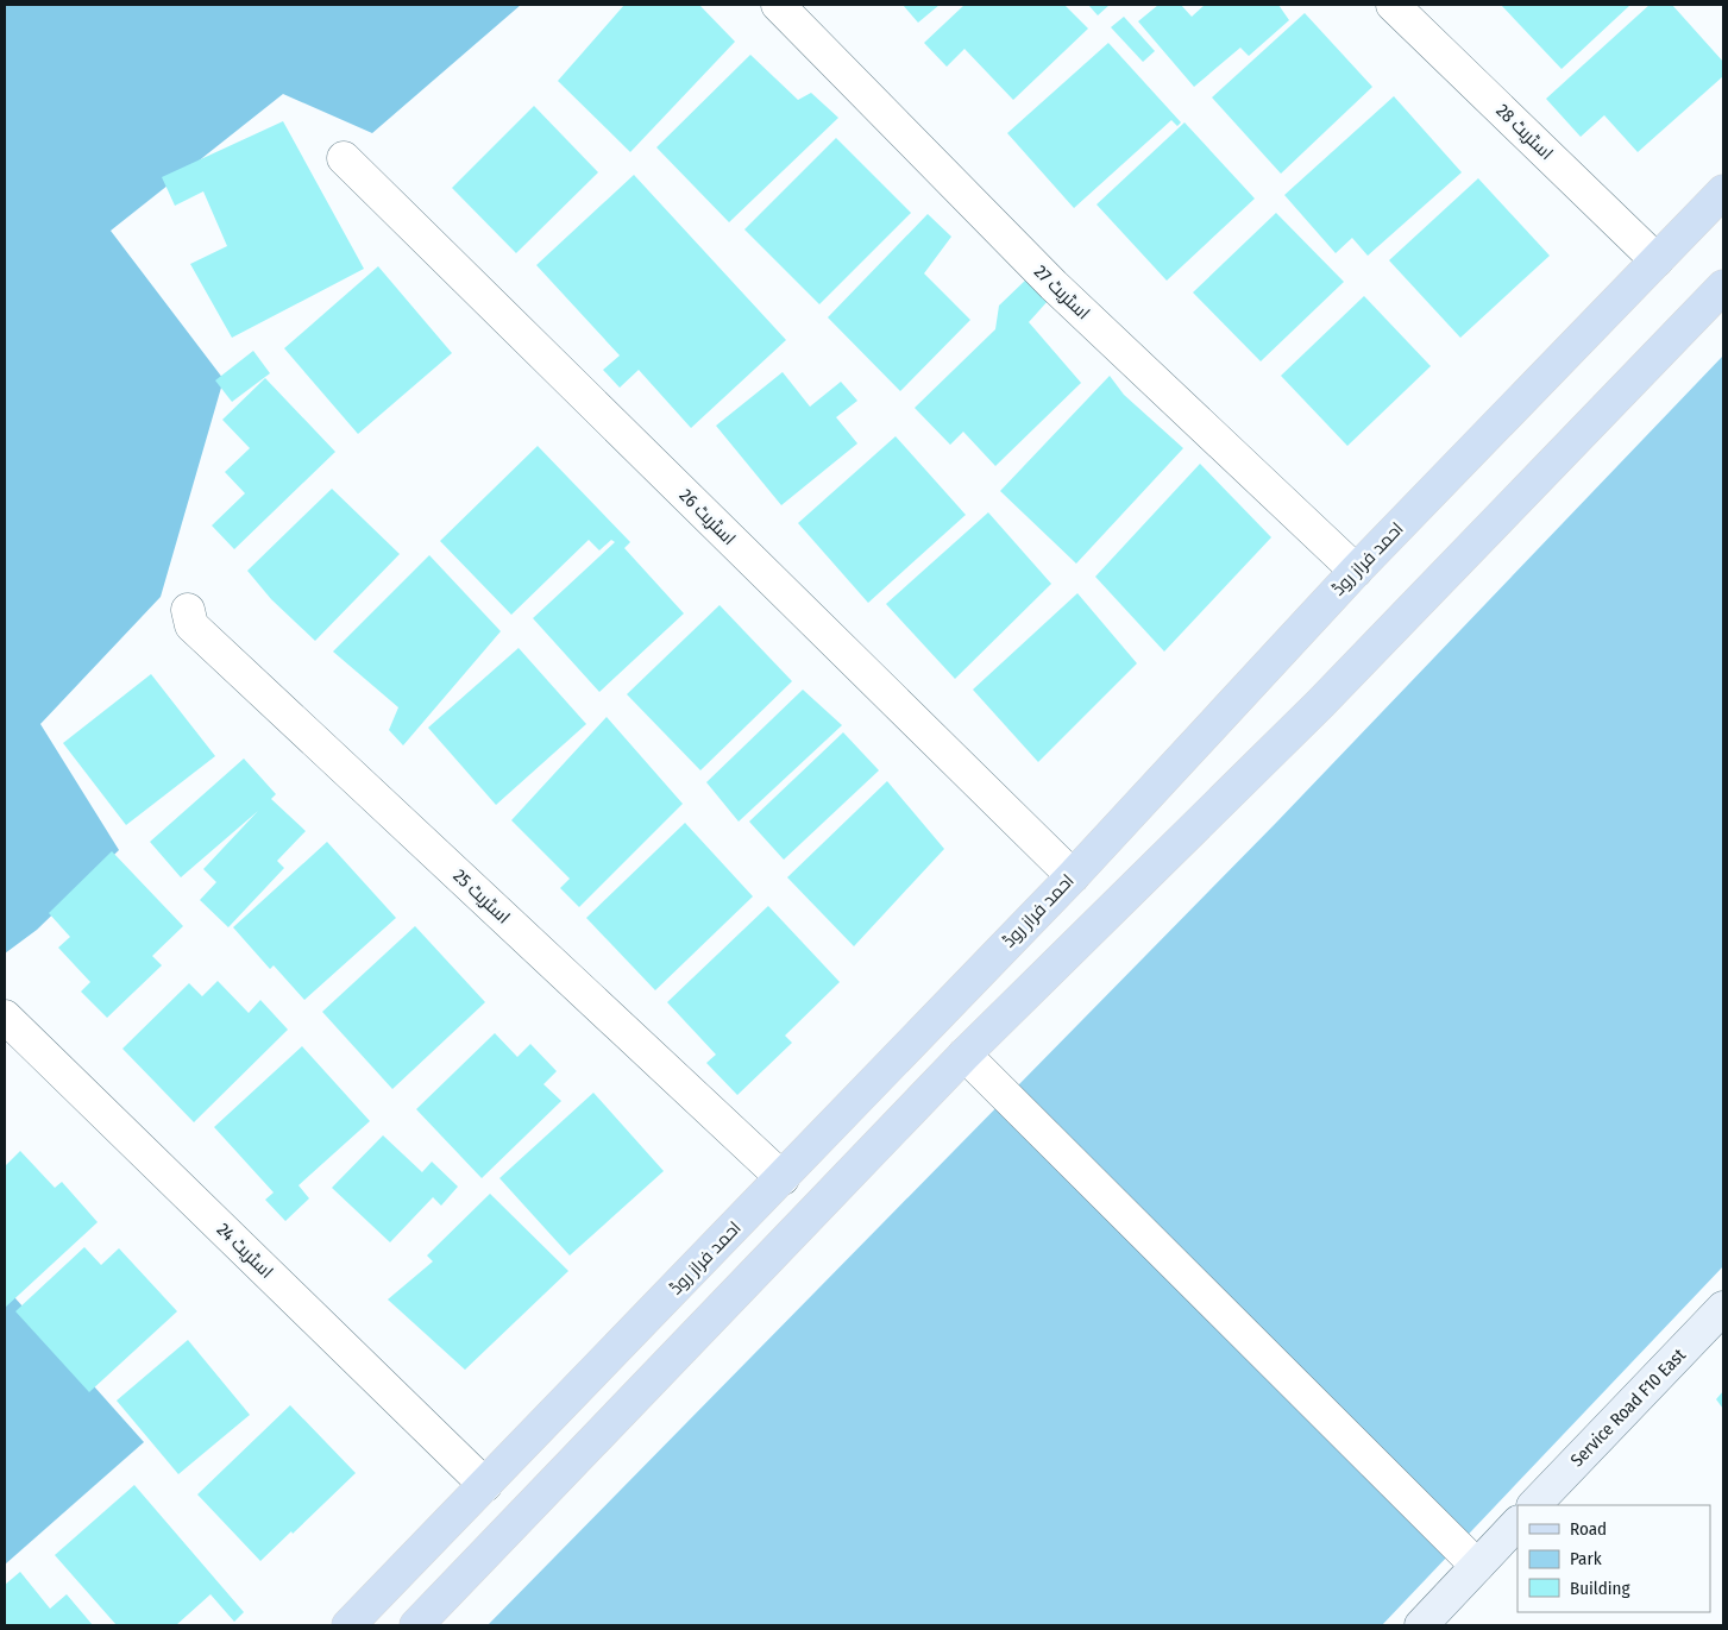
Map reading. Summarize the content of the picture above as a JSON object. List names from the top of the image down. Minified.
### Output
{"streets":{"main road":["احمد فراز روڈ"],"street":["اسٹریٹ 28","اسٹریٹ 27","اسٹریٹ 26","اسٹریٹ 25","اسٹریٹ 24","Service Road F10 East"]},"crossings":[["اسٹریٹ 28","احمد فراز روڈ"],["اسٹریٹ 27","احمد فراز روڈ"],["اسٹریٹ 26","احمد فراز روڈ"],["احمد فراز روڈ","اسٹریٹ 25"],["احمد فراز روڈ","اسٹریٹ 24"]],"legend":["Road","Park","Building"]}
